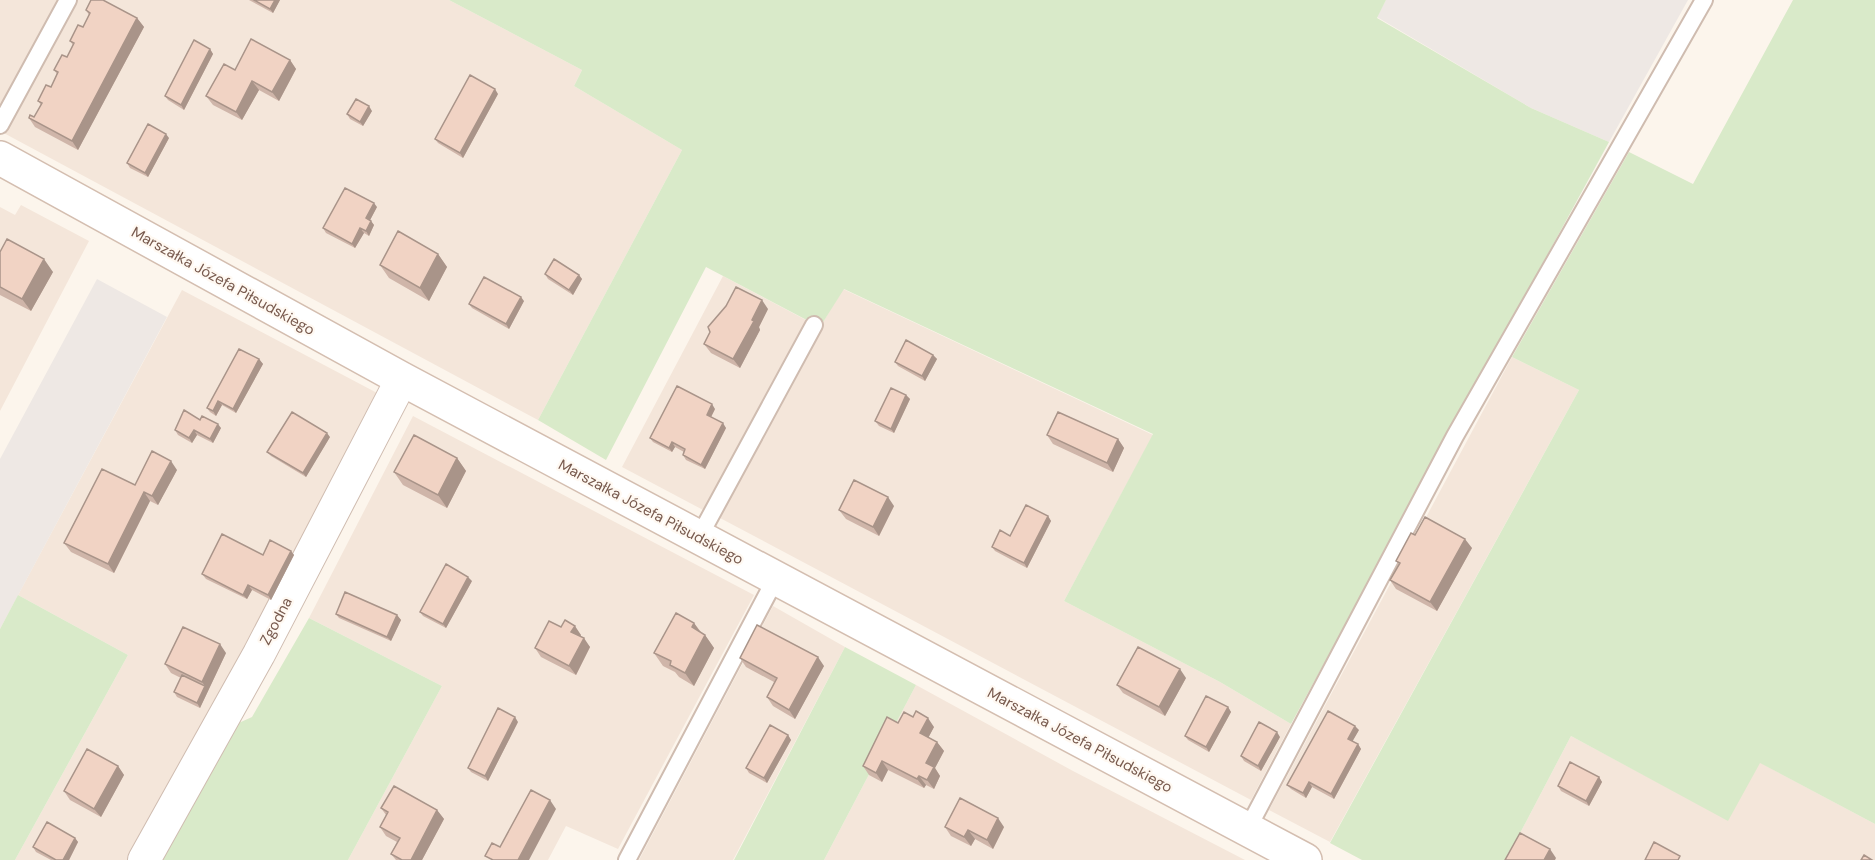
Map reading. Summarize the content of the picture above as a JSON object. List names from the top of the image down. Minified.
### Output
{"streets":{"street":["Marszałka Józefa Piłsudskiego","Zgodna"]},"crossings":[["Marszałka Józefa Piłsudskiego","Zgodna"]]}
